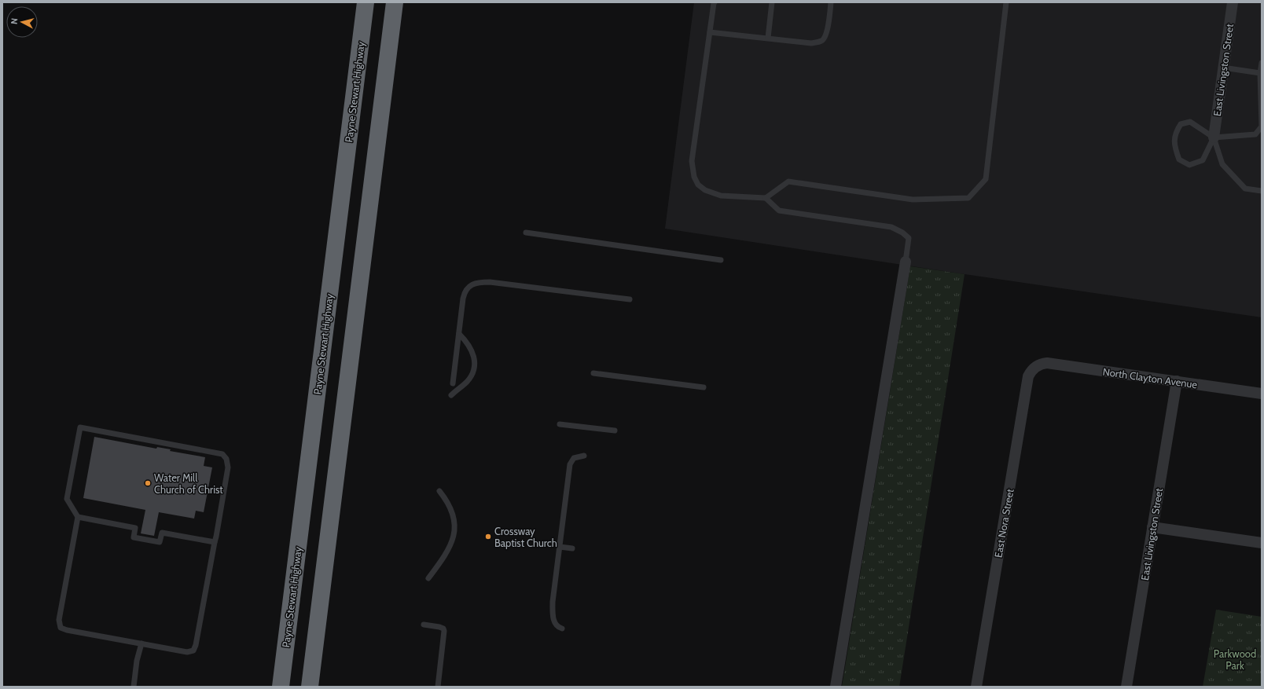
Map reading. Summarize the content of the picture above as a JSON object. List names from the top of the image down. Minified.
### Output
{"streets":{"highway":["Payne Stewart Highway"],"street":["East Livingston Street","North Clayton Avenue","East Nora Street"]},"crossings":[["East Livingston Street","North Clayton Avenue"],["North Clayton Avenue","East Nora Street"]],"parks":["Parkwood Park"],"places":["Water Mill Church of Christ","Crossway Baptist Church"],"north":"left"}
